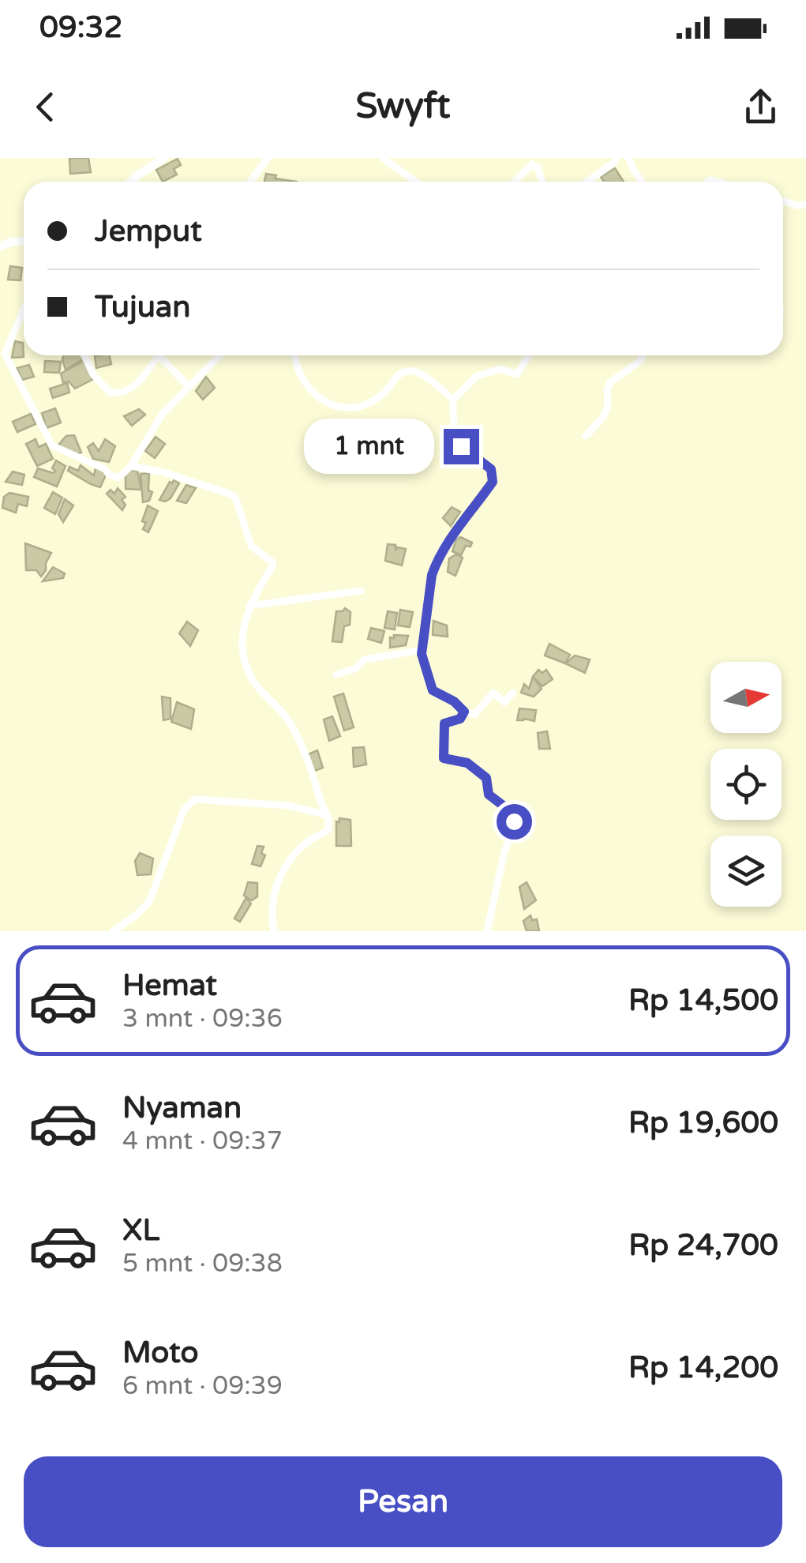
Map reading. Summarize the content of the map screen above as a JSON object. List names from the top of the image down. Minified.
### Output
{"north":"right","page":{"status":"09:32","header":"Swyft","banner":["Jemput","Tujuan"],"bubble":"1 mnt","list":[{"name":"Hemat","note":"3 mnt · 09:36","value":"Rp 14,500"},{"name":"Nyaman","note":"4 mnt · 09:37","value":"Rp 19,600"},{"name":"XL","note":"5 mnt · 09:38","value":"Rp 24,700"},{"name":"Moto","note":"6 mnt · 09:39","value":"Rp 14,200"}],"buttons":"Pesan"}}
